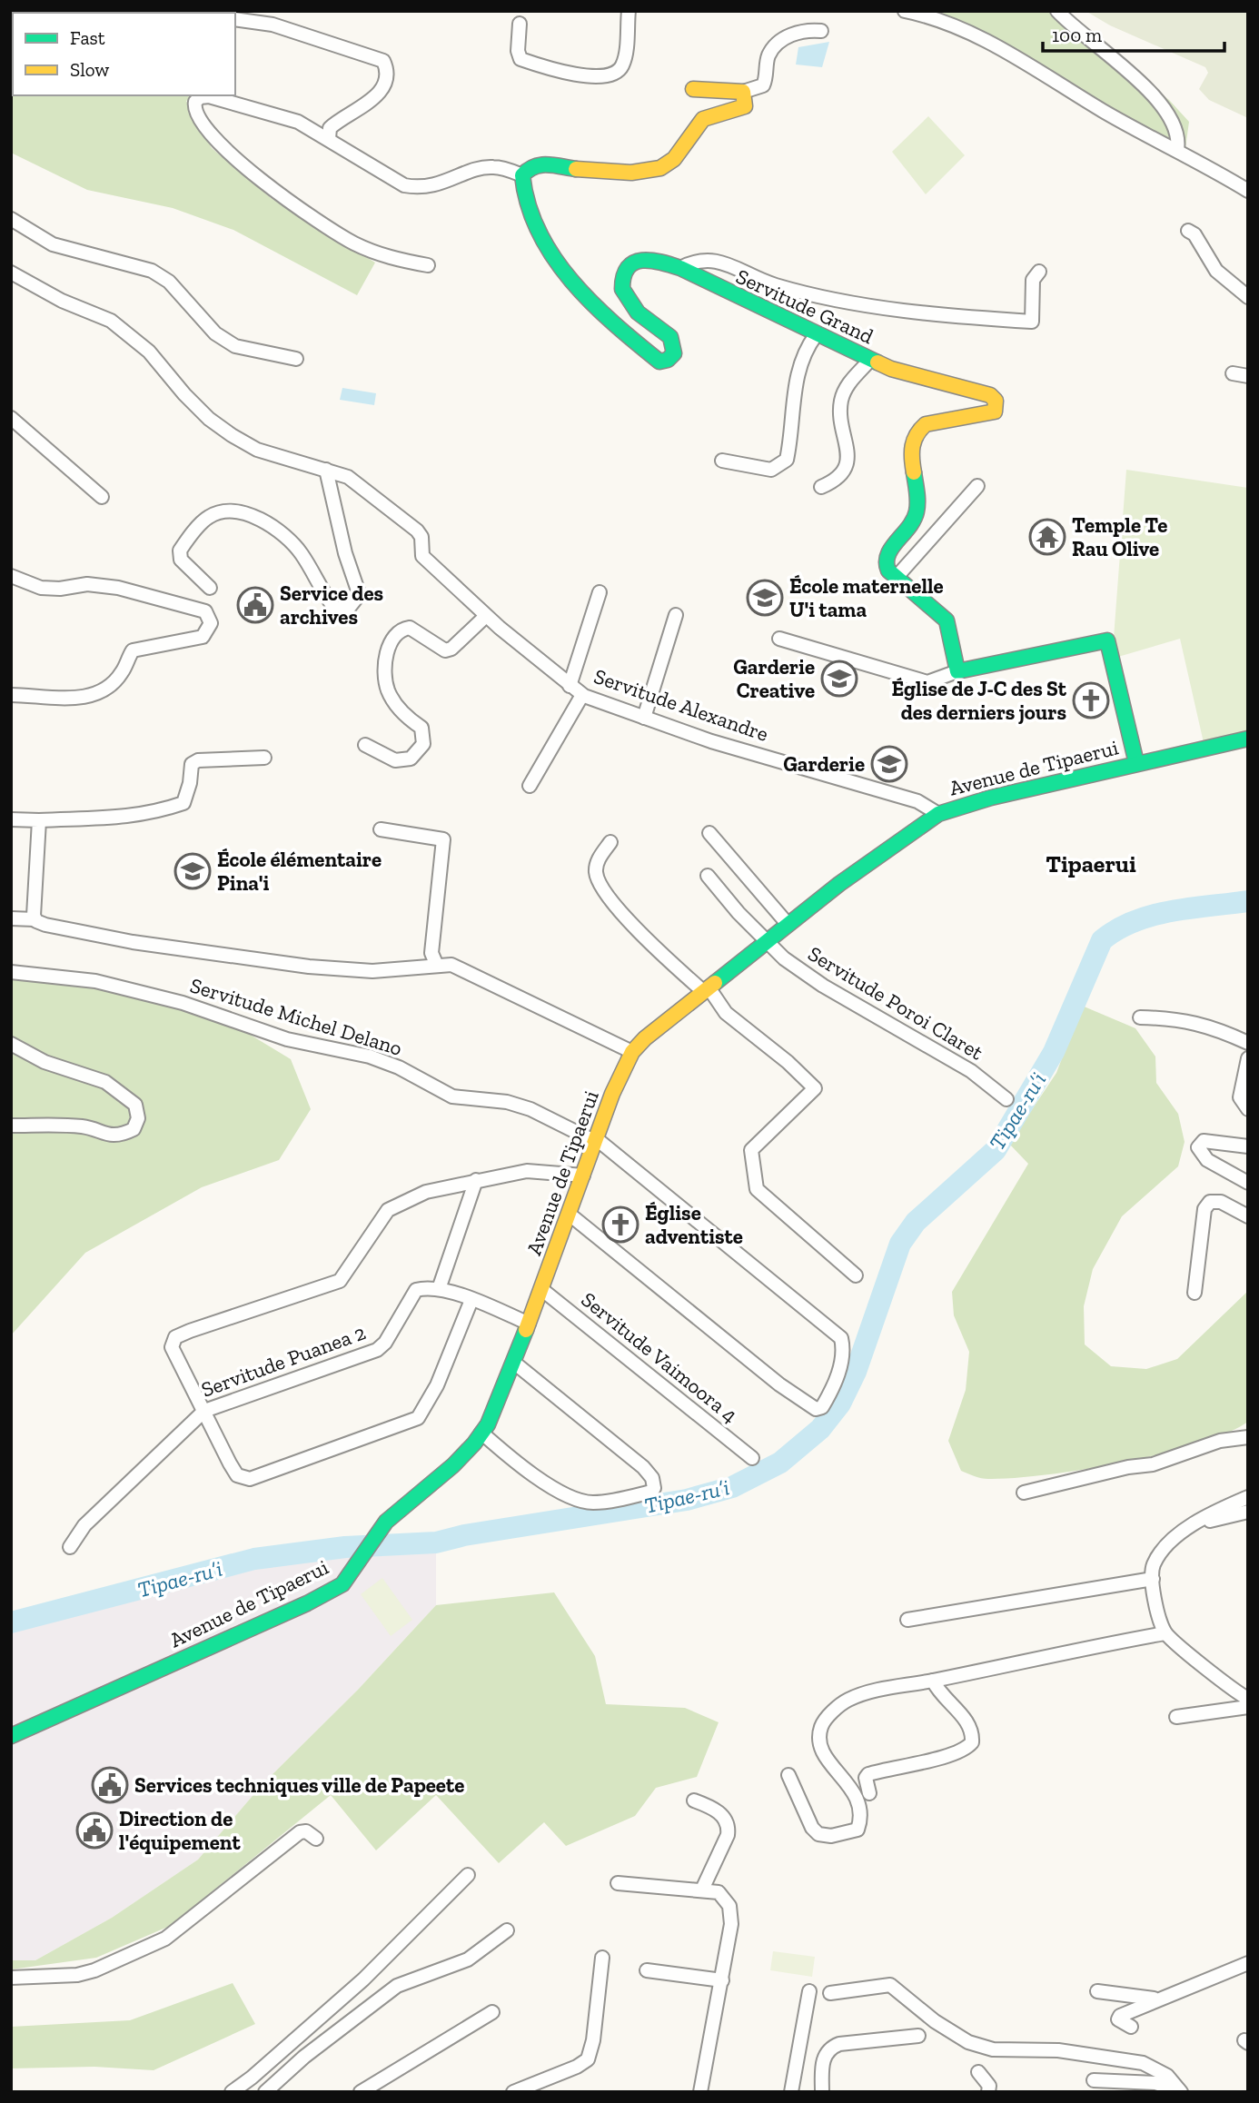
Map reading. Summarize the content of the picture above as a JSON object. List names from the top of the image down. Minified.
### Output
{"streets":{"street":["Servitude Grand","Servitude Alexandre","Avenue de Tipaerui","Servitude Poroi Claret","Servitude Michel Delano","Servitude Vaimoora 4","Servitude Puanea 2"]},"crossings":[["Servitude Alexandre","Avenue de Tipaerui"],["Avenue de Tipaerui","Servitude Poroi Claret"],["Avenue de Tipaerui","Servitude Michel Delano"],["Avenue de Tipaerui","Servitude Vaimoora 4"]],"districts":["Tipaerui"],"water":["Tipae-ru’i"],"places":{"temple":["Temple Te Rau Olive"],"school or university":["École maternelle U'i tama","Garderie Creative","Garderie","École élémentaire Pina'i"],"public building":["Service des archives","Services techniques ville de Papeete","Direction de l'équipement"],"church":["Église de J-C des St des derniers jours","Église adventiste"]},"legend":["Fast","Slow"],"scale_bar":"100 m"}
